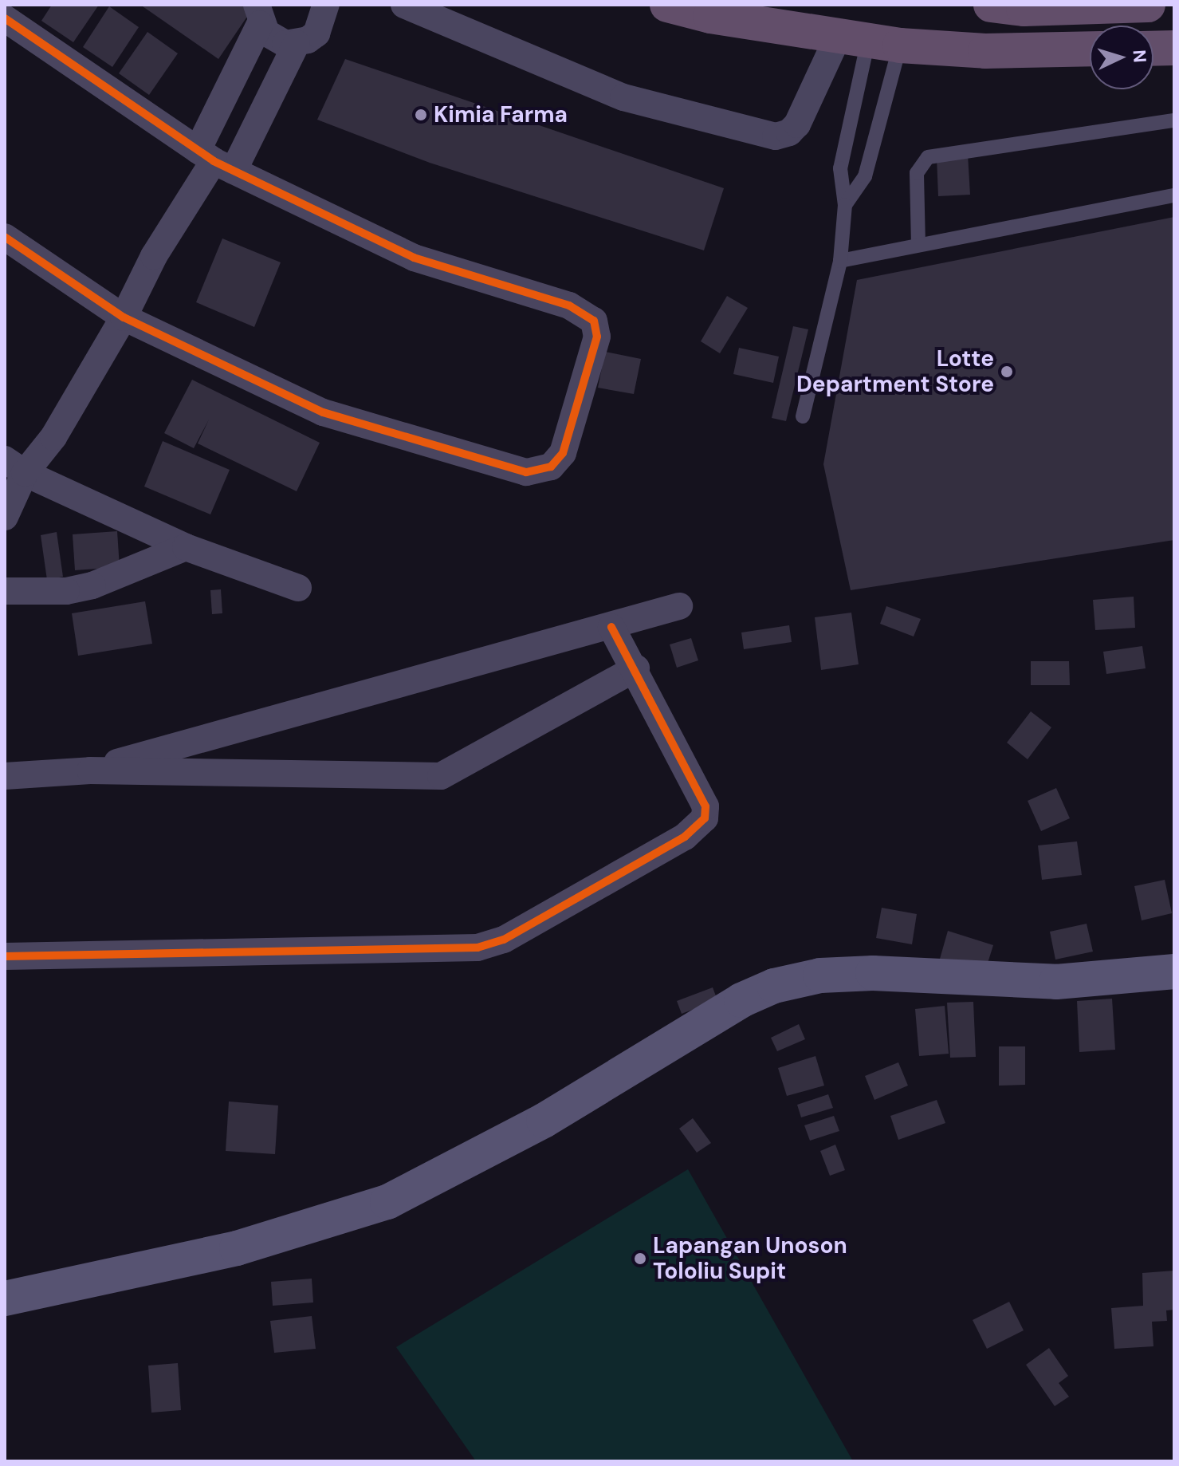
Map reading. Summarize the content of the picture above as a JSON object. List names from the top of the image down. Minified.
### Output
{"places":["Kimia Farma","Lotte Department Store","Lapangan Unoson Tololiu Supit"],"north":"right"}
